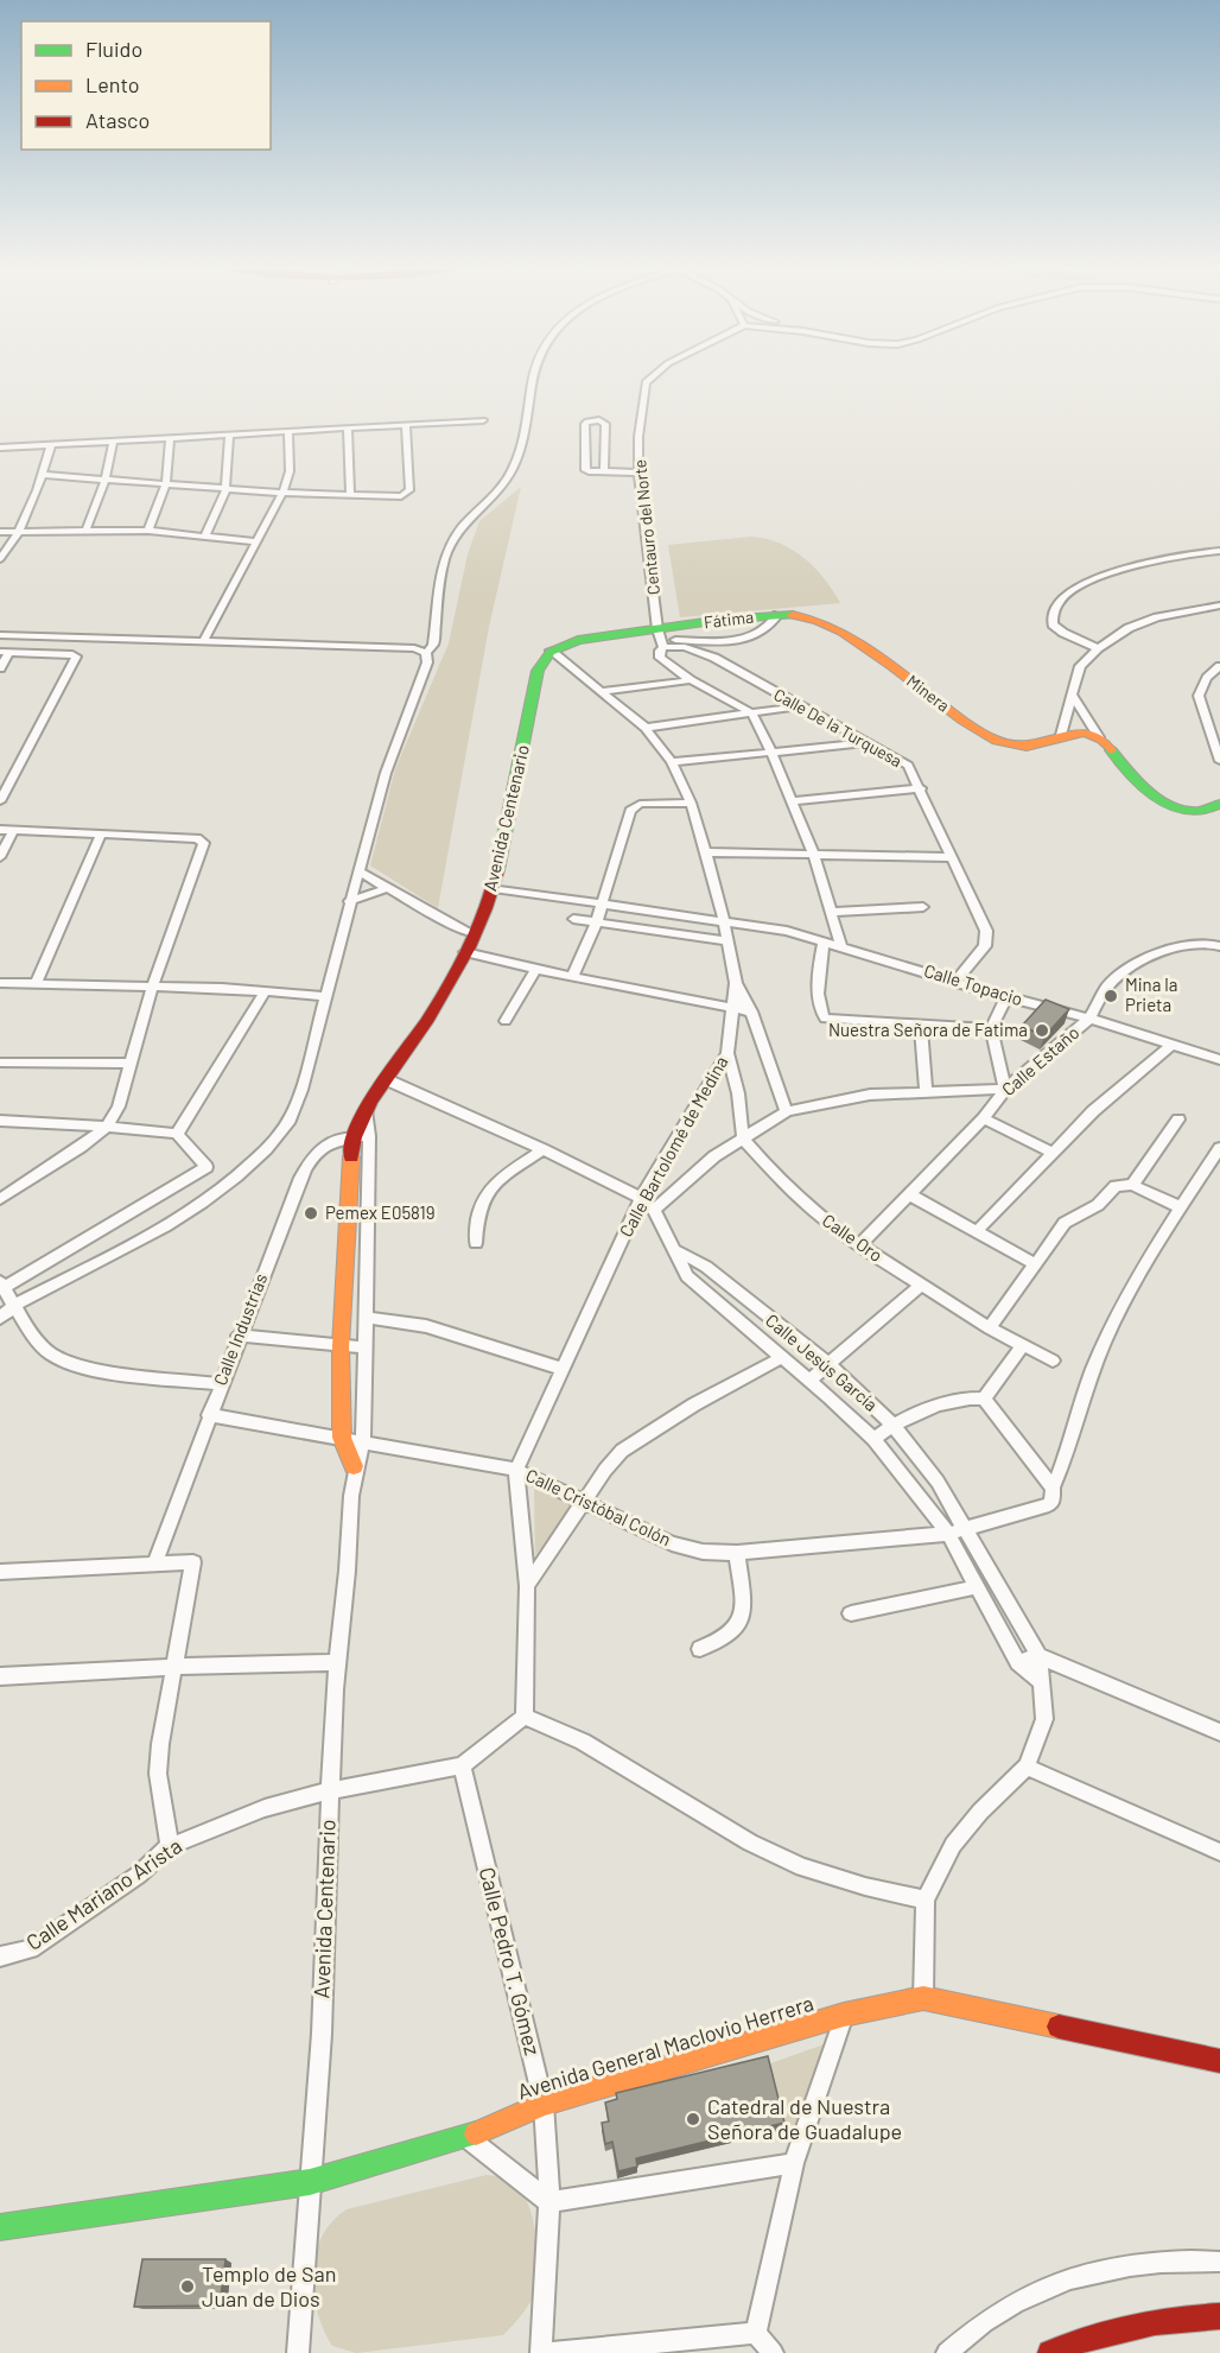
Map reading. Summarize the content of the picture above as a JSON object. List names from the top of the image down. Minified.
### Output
{"streets":{"street":["Centauro del Norte","Fátima","Minera","Calle De la Turquesa","Avenida Centenario","Calle Topacio","Calle Estaño","Calle Bartolomé de Medina","Calle Oro","Calle Industrias","Calle Jesús García","Calle Cristóbal Colón","Calle Mariano Arista","Calle Pedro T. Gómez","Avenida General Maclovio Herrera"]},"crossings":[["Centauro del Norte","Fátima"],["Centauro del Norte","Calle De la Turquesa"],["Fátima","Minera"],["Fátima","Calle De la Turquesa"],["Calle De la Turquesa","Calle Topacio"],["Avenida Centenario","Calle Topacio"],["Avenida Centenario","Calle Bartolomé de Medina"],["Avenida Centenario","Calle Industrias"],["Avenida Centenario","Calle Cristóbal Colón"],["Avenida Centenario","Calle Mariano Arista"],["Avenida Centenario","Avenida General Maclovio Herrera"],["Calle Topacio","Calle Estaño"],["Calle Topacio","Calle Bartolomé de Medina"],["Calle Estaño","Calle Oro"],["Calle Bartolomé de Medina","Calle Cristóbal Colón"],["Calle Industrias","Calle Cristóbal Colón"],["Calle Jesús García","Calle Cristóbal Colón"],["Calle Jesús García","Avenida General Maclovio Herrera"],["Calle Mariano Arista","Calle Pedro T. Gómez"],["Calle Pedro T. Gómez","Avenida General Maclovio Herrera"]],"places":["Mina la Prieta","Nuestra Señora de Fatima","Pemex E05819","Catedral de Nuestra Señora de Guadalupe","Templo de San Juan de Dios"],"legend":["Fluido","Lento","Atasco"]}
